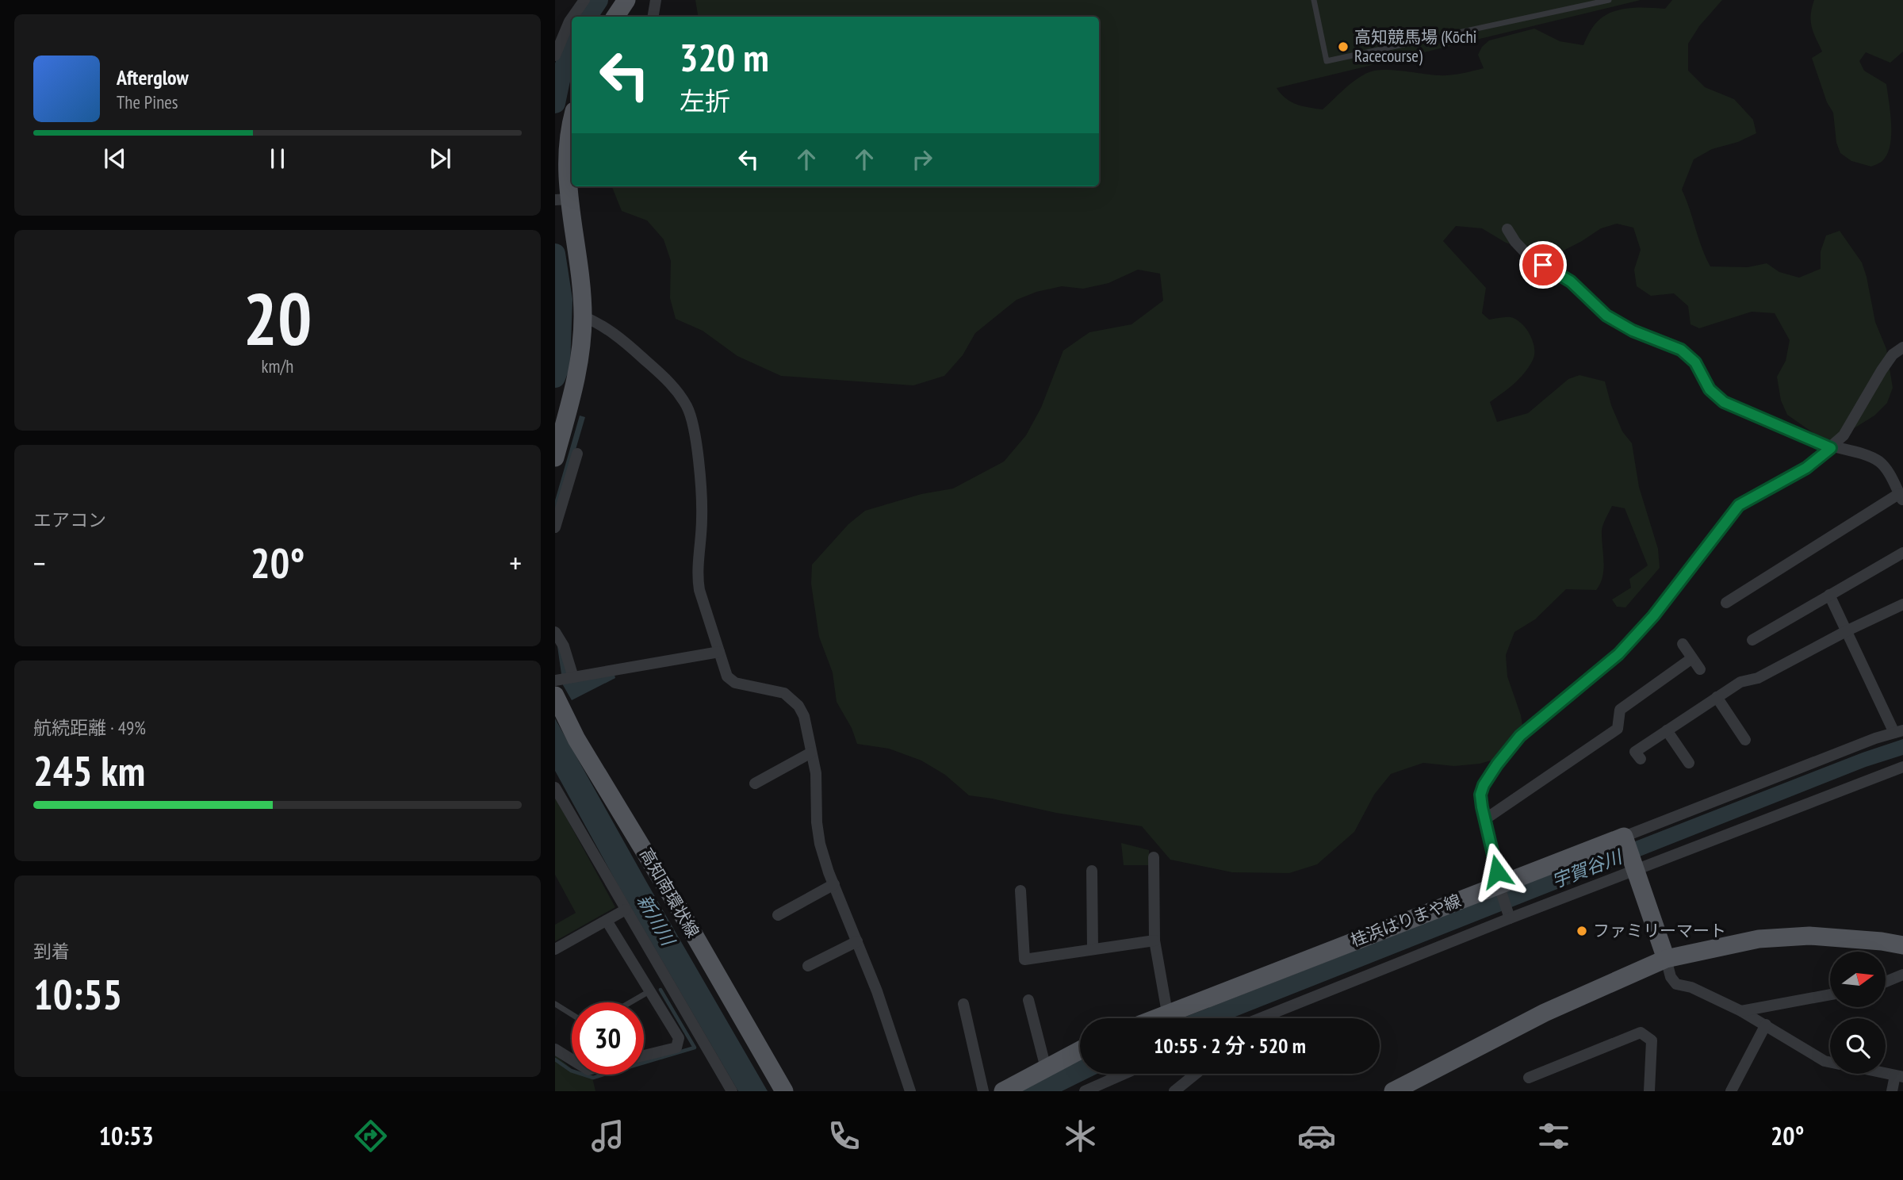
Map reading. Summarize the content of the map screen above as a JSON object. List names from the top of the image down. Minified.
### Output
{"streets":{"main road":["高知南環状線","桂浜はりまや線"]},"water":["宇賀谷川","新川川"],"places":["高知競馬場 (Kōchi Racecourse)","ファミリーマート"],"north":"right","page":{"turn":["320 m","左折"],"song":["Afterglow","The Pines"],"tile":[["20","km/h"],"エアコン",["航続距離 · 49%","245 km"],["到着","10:55"]],"heat":["−","20°","+"],"limit":"30","trip":"10:55 · 2 分 · 520 m","tabs":["10:53","20°"]}}
